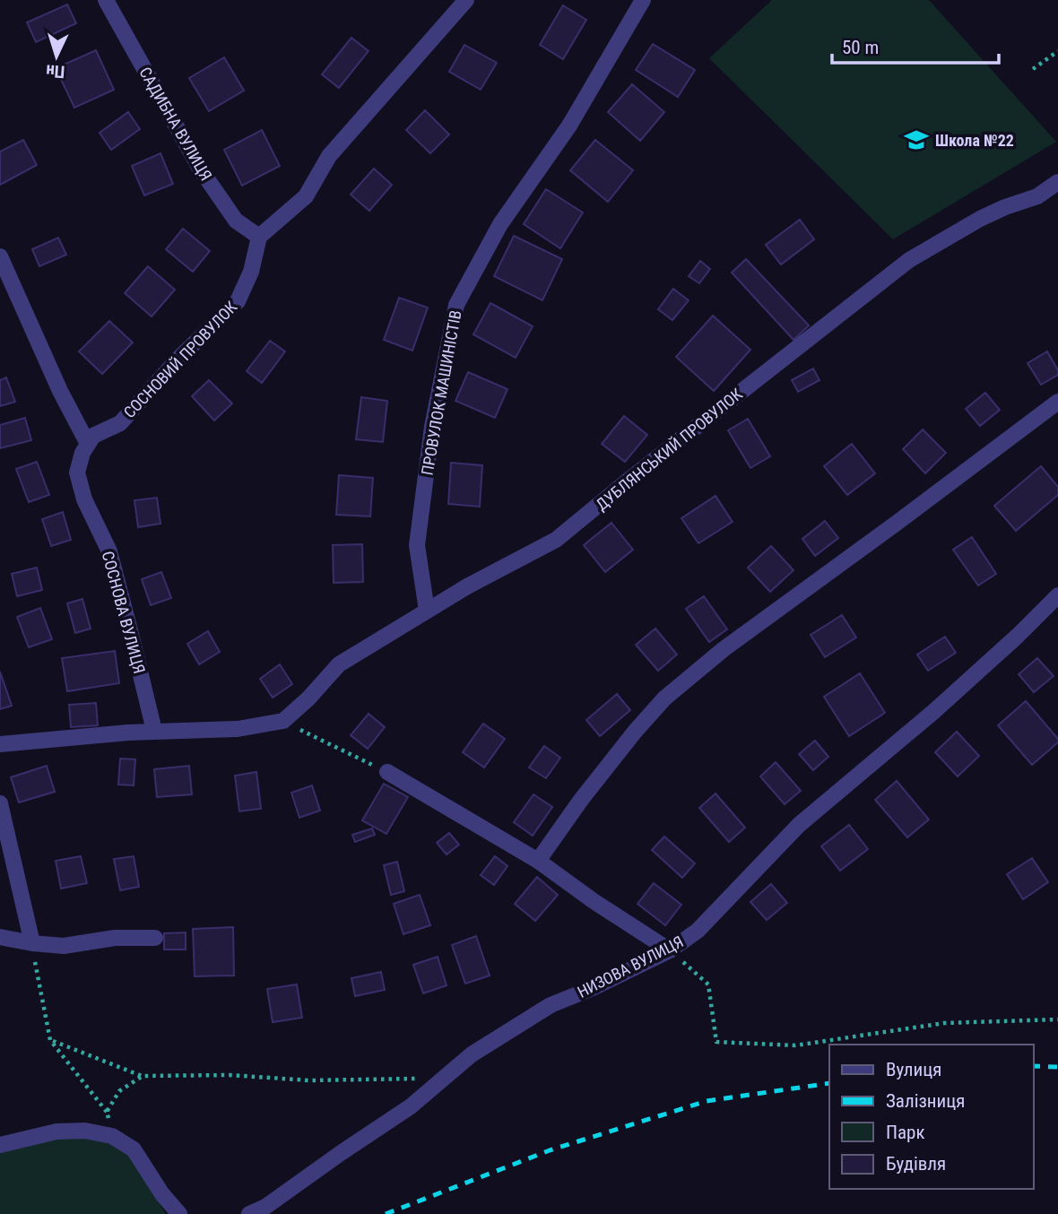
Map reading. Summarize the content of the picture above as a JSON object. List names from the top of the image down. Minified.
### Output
{"streets":{"street":["САДИБНА ВУЛИЦЯ","СОСНОВИЙ ПРОВУЛОК","ПРОВУЛОК МАШИНІСТІВ","ДУБЛЯНСЬКИЙ ПРОВУЛОК","СОСНОВА ВУЛИЦЯ","НИЗОВА ВУЛИЦЯ"]},"crossings":[["САДИБНА ВУЛИЦЯ","СОСНОВИЙ ПРОВУЛОК"],["СОСНОВИЙ ПРОВУЛОК","СОСНОВА ВУЛИЦЯ"],["ПРОВУЛОК МАШИНІСТІВ","ДУБЛЯНСЬКИЙ ПРОВУЛОК"]],"places":{"school or university":["Школа №22"]},"legend":["Вулиця","Залізниця","Парк","Будівля"],"scale_bar":"50 m","north":"bottom"}
